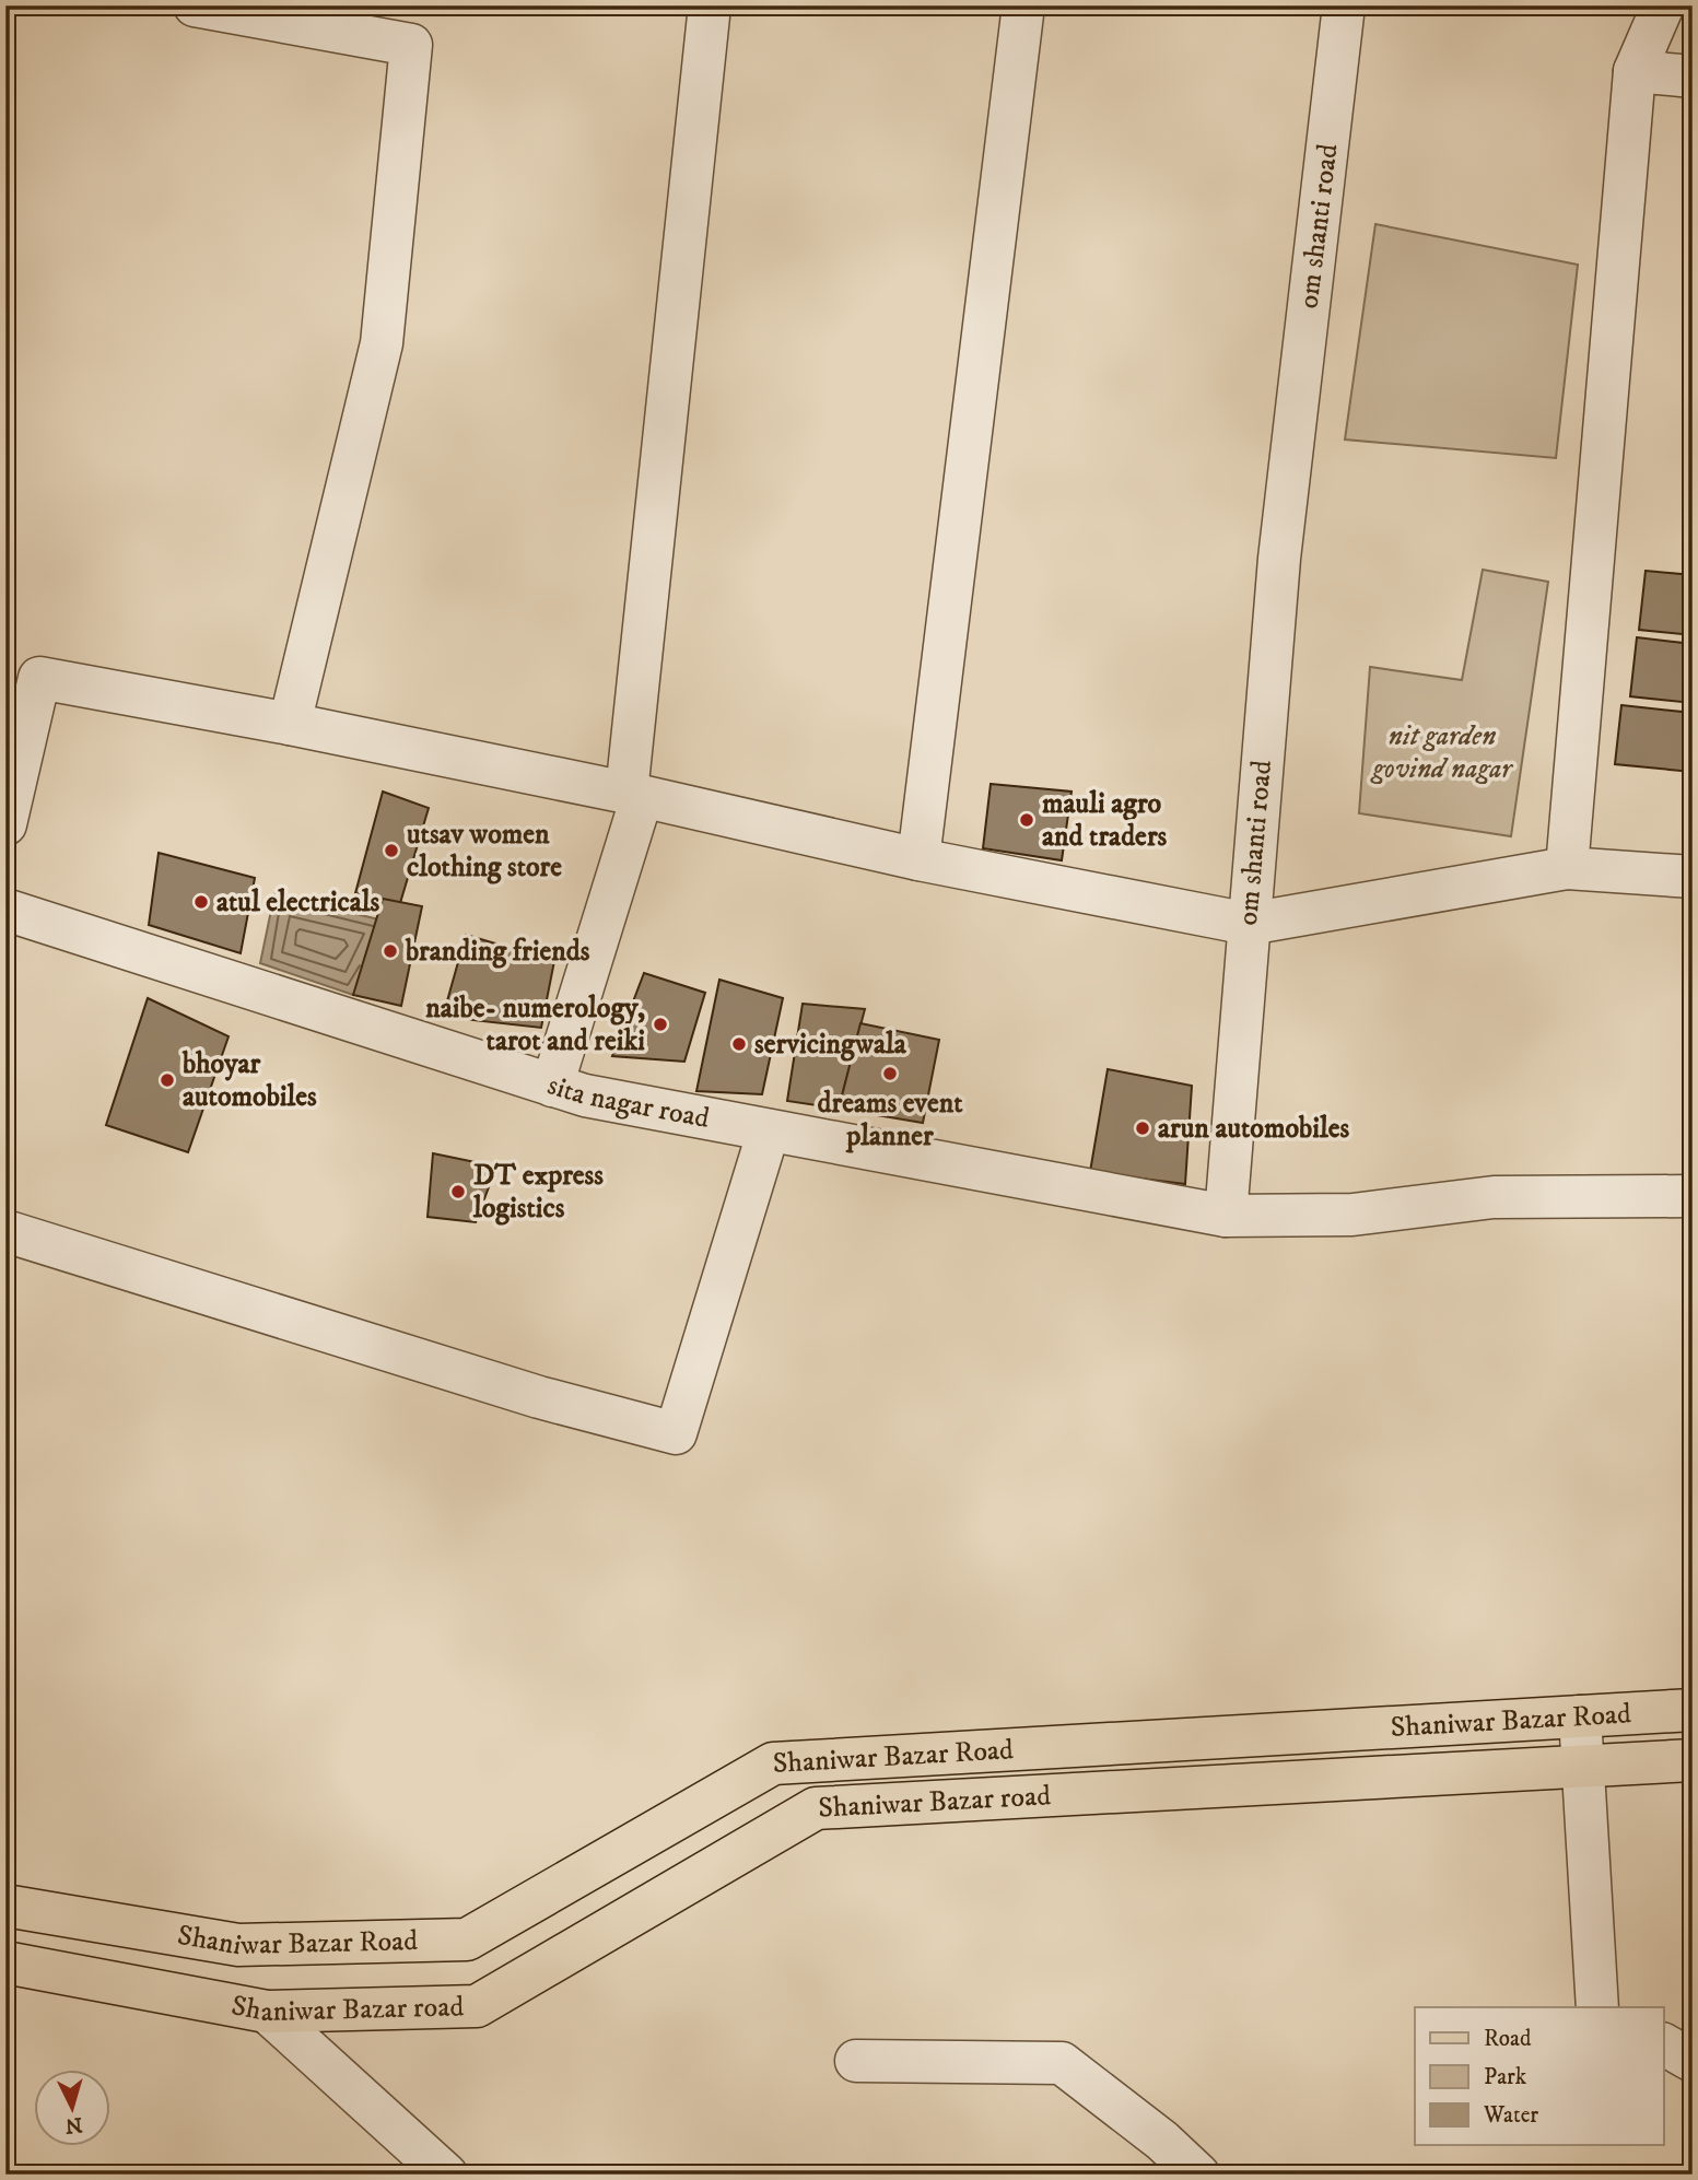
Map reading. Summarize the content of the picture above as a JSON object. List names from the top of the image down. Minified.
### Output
{"streets":{"main road":["Shaniwar Bazar Road","Shaniwar Bazar road"],"street":["om shanti road","sita nagar road"]},"crossings":[["om shanti road","sita nagar road"]],"parks":["nit garden govind nagar"],"places":["mauli agro and traders","utsav women clothing store","atul electricals","branding friends","naibe- numerology, tarot and reiki","servicingwala","dreams event planner","bhoyar automobiles","arun automobiles","DT express logistics"],"legend":["Road","Park","Water"],"north":"bottom"}
